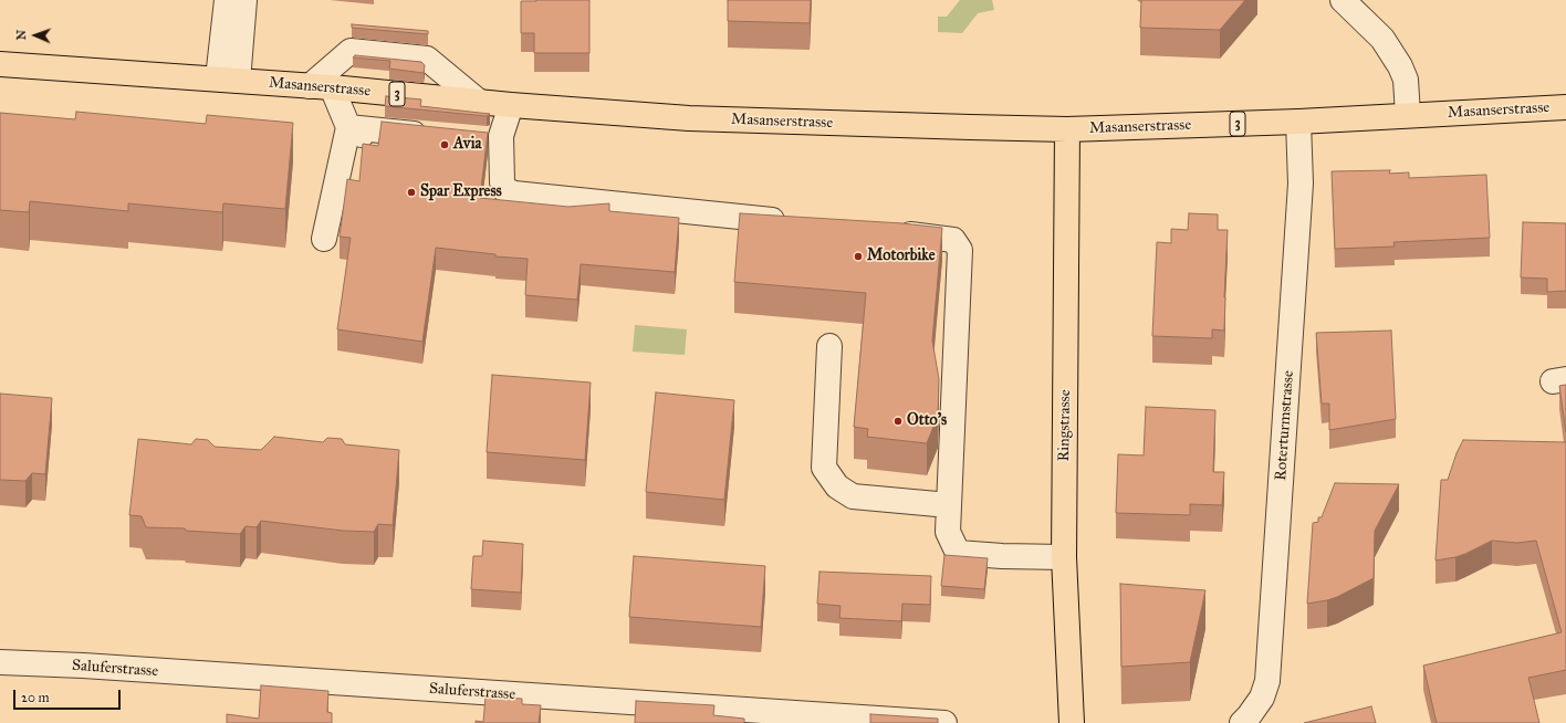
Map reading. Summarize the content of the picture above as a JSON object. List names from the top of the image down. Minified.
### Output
{"streets":{"main road":["Masanserstrasse","3","Ringstrasse"],"street":["Roterturmstrasse","Saluferstrasse"]},"crossings":[["Masanserstrasse","Ringstrasse"],["Masanserstrasse","Roterturmstrasse"]],"places":["Avia","Spar Express","Motorbike","Otto's"],"scale_bar":"20 m","north":"left"}
